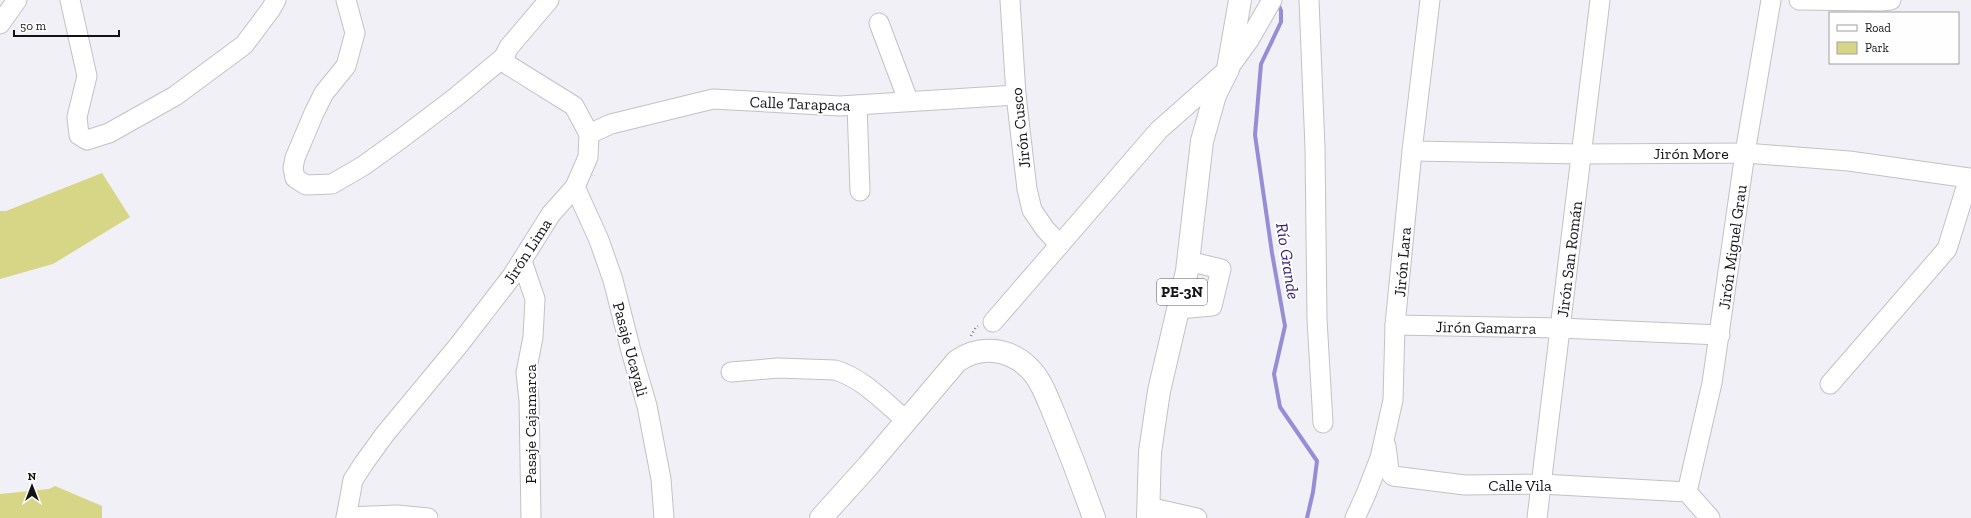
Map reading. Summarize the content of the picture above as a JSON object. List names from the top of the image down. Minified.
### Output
{"streets":{"highway":["PE-3N"],"street":["Calle Tarapaca","Jirón Cusco","Jirón More","Jirón Miguel Grau","Jirón Lima","Jirón San Román","Jirón Lara","Jirón Gamarra","Pasaje Ucayali","Pasaje Cajamarca","Calle Vila"]},"crossings":[["Calle Tarapaca","Jirón Cusco"],["Calle Tarapaca","Jirón Lima"],["Jirón More","Jirón Miguel Grau"],["Jirón More","Jirón San Román"],["Jirón More","Jirón Lara"],["Jirón Miguel Grau","Jirón Gamarra"],["Jirón Miguel Grau","Calle Vila"],["Jirón Lima","Pasaje Ucayali"],["Jirón Lima","Pasaje Cajamarca"],["Jirón San Román","Jirón Gamarra"],["Jirón San Román","Calle Vila"],["Jirón Lara","Jirón Gamarra"],["Jirón Lara","Calle Vila"]],"water":["Río Grande"],"legend":["Road","Park"],"scale_bar":"50 m","north":"top"}
